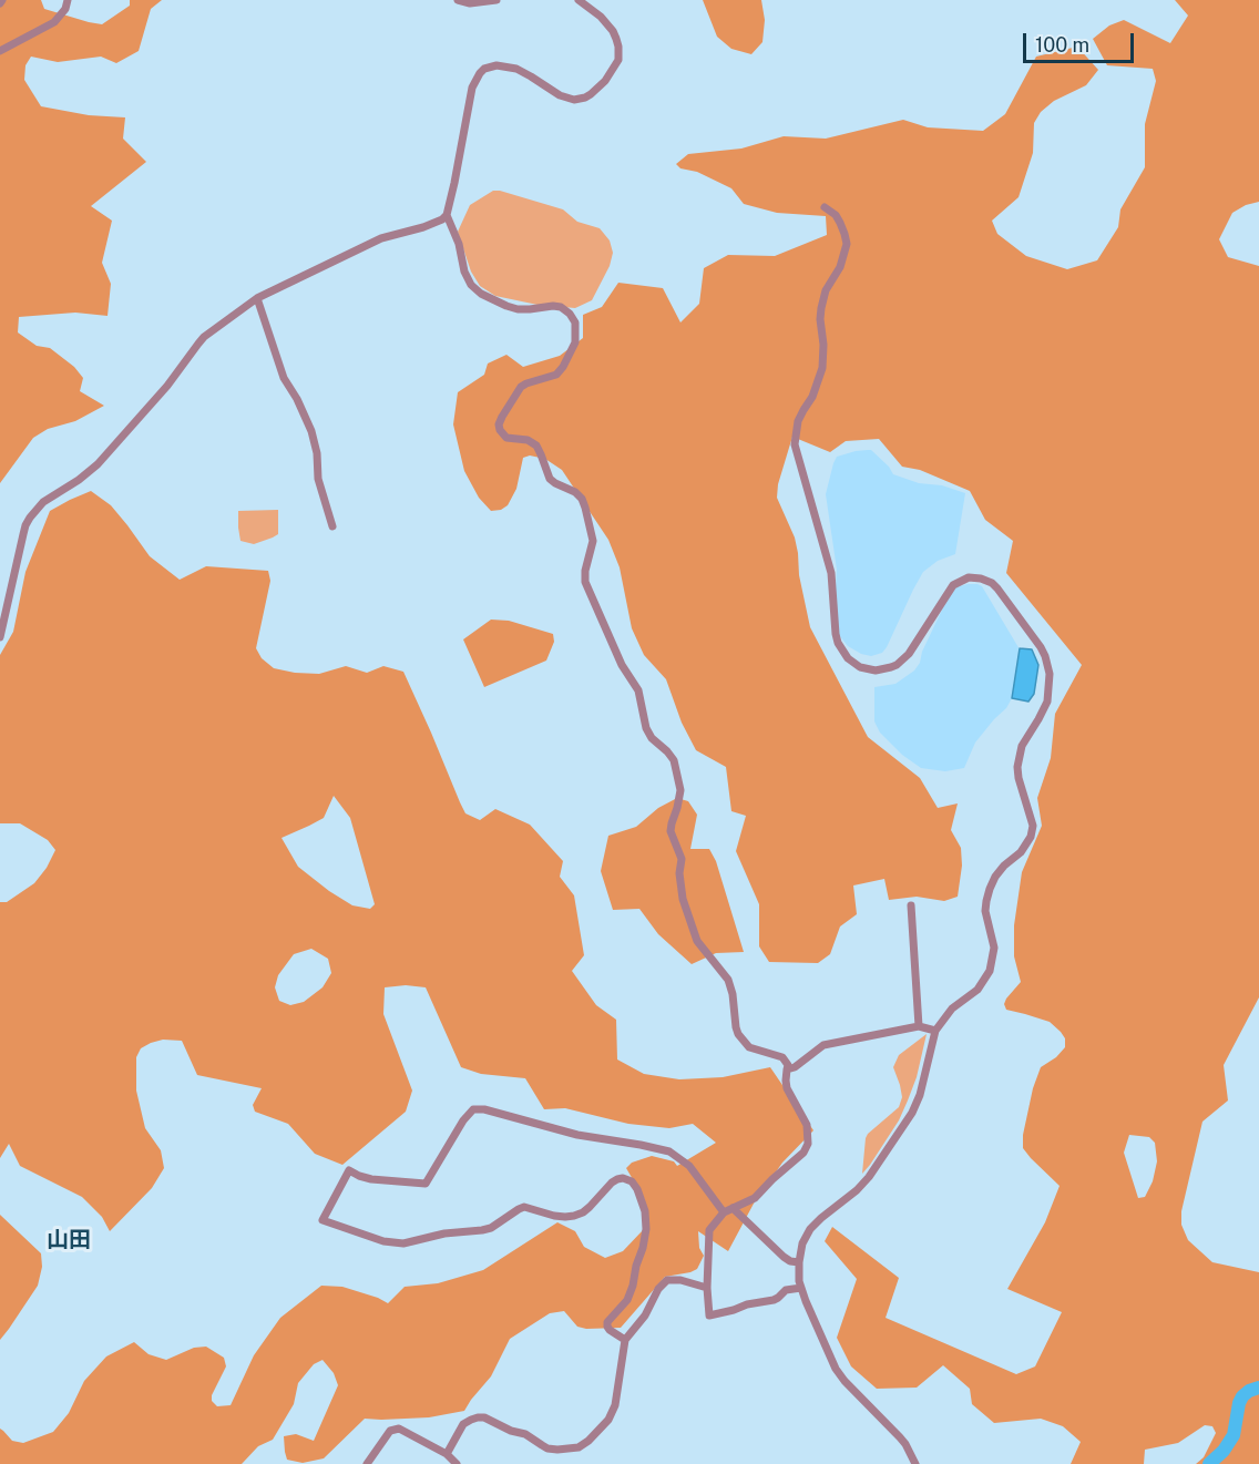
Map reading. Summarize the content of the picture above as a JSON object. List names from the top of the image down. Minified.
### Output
{"districts":["山田"],"scale_bar":"100 m"}
